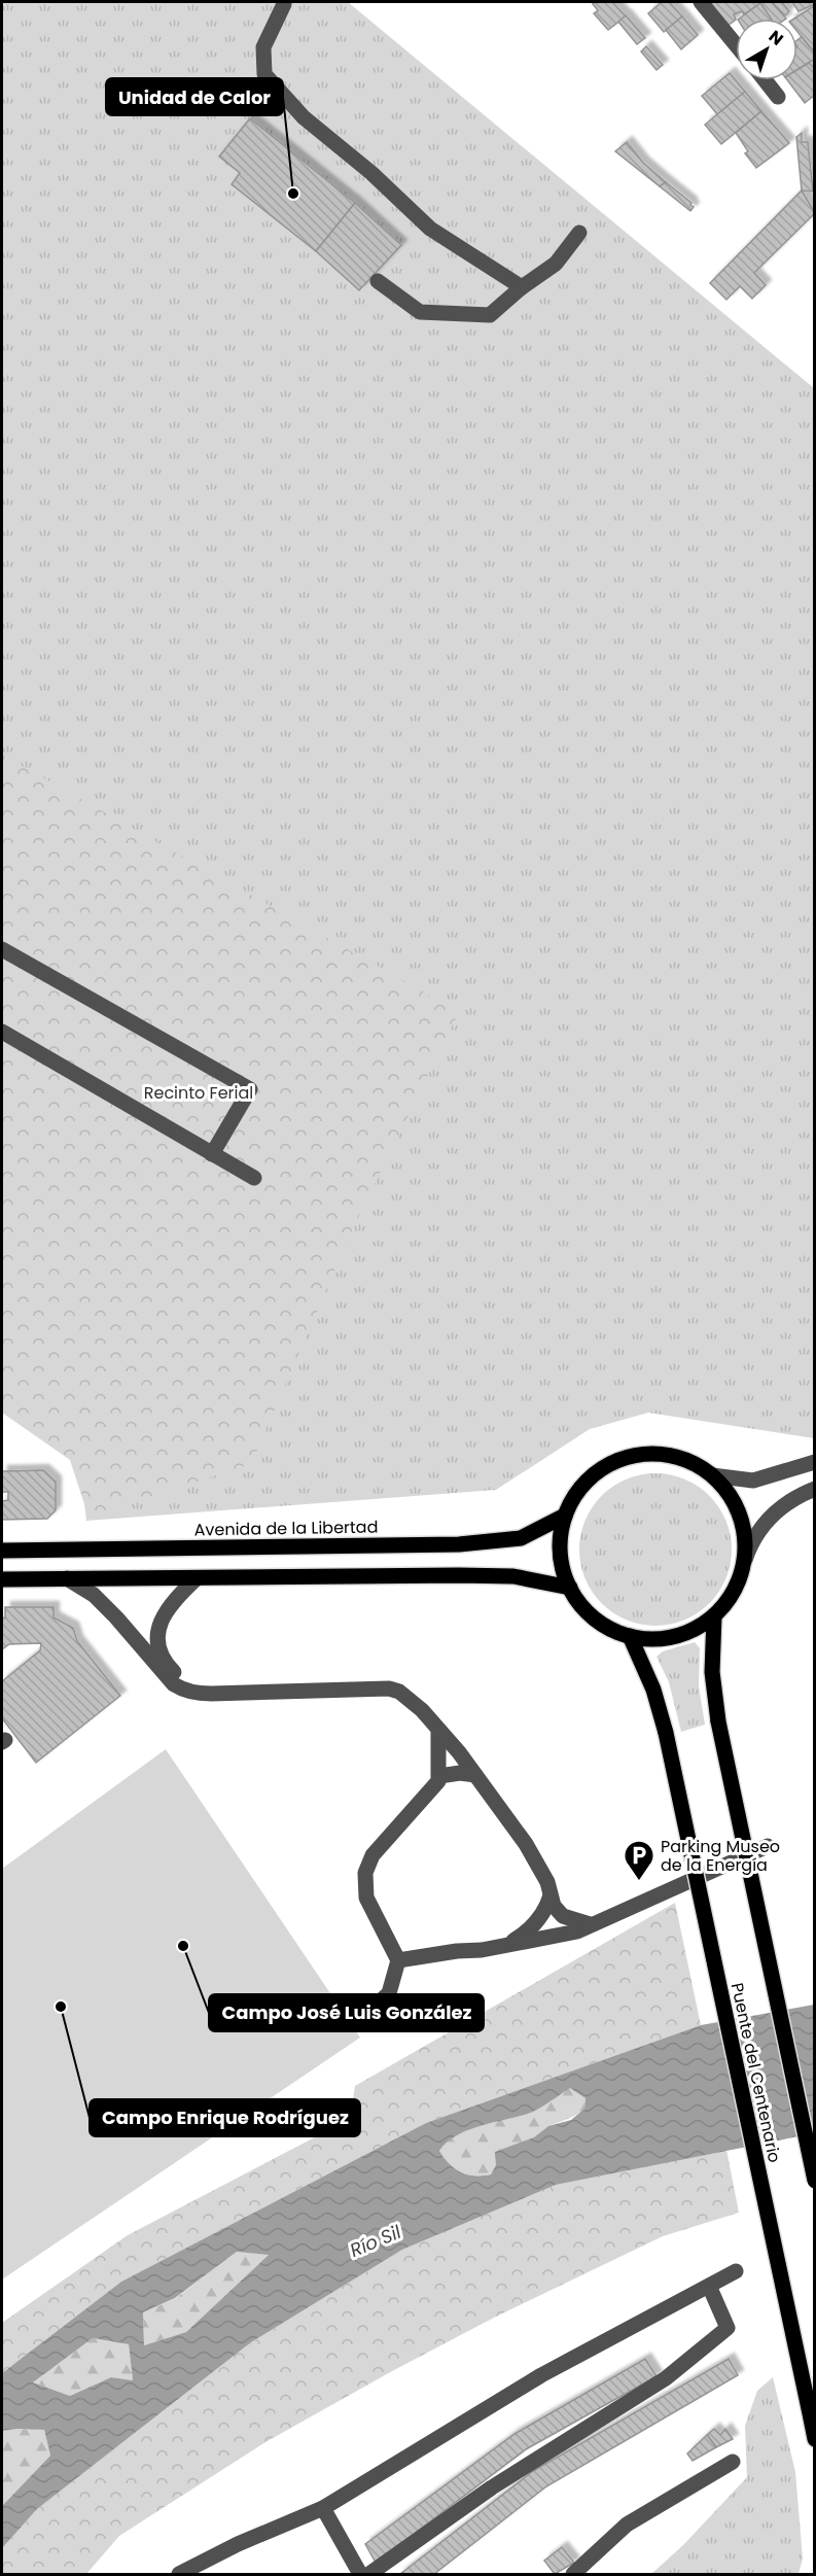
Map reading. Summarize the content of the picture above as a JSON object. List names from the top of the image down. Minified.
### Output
{"streets":{"main road":["Avenida de la Libertad","Puente del Centenario"]},"crossings":[["Avenida de la Libertad","Puente del Centenario"]],"water":["Río Sil"],"parks":["Recinto Ferial"],"places":{"other":["Unidad de Calor","Campo José Luis González","Campo Enrique Rodríguez"],"parking":["Parking Museo de la Energía"]},"north":"top right"}
